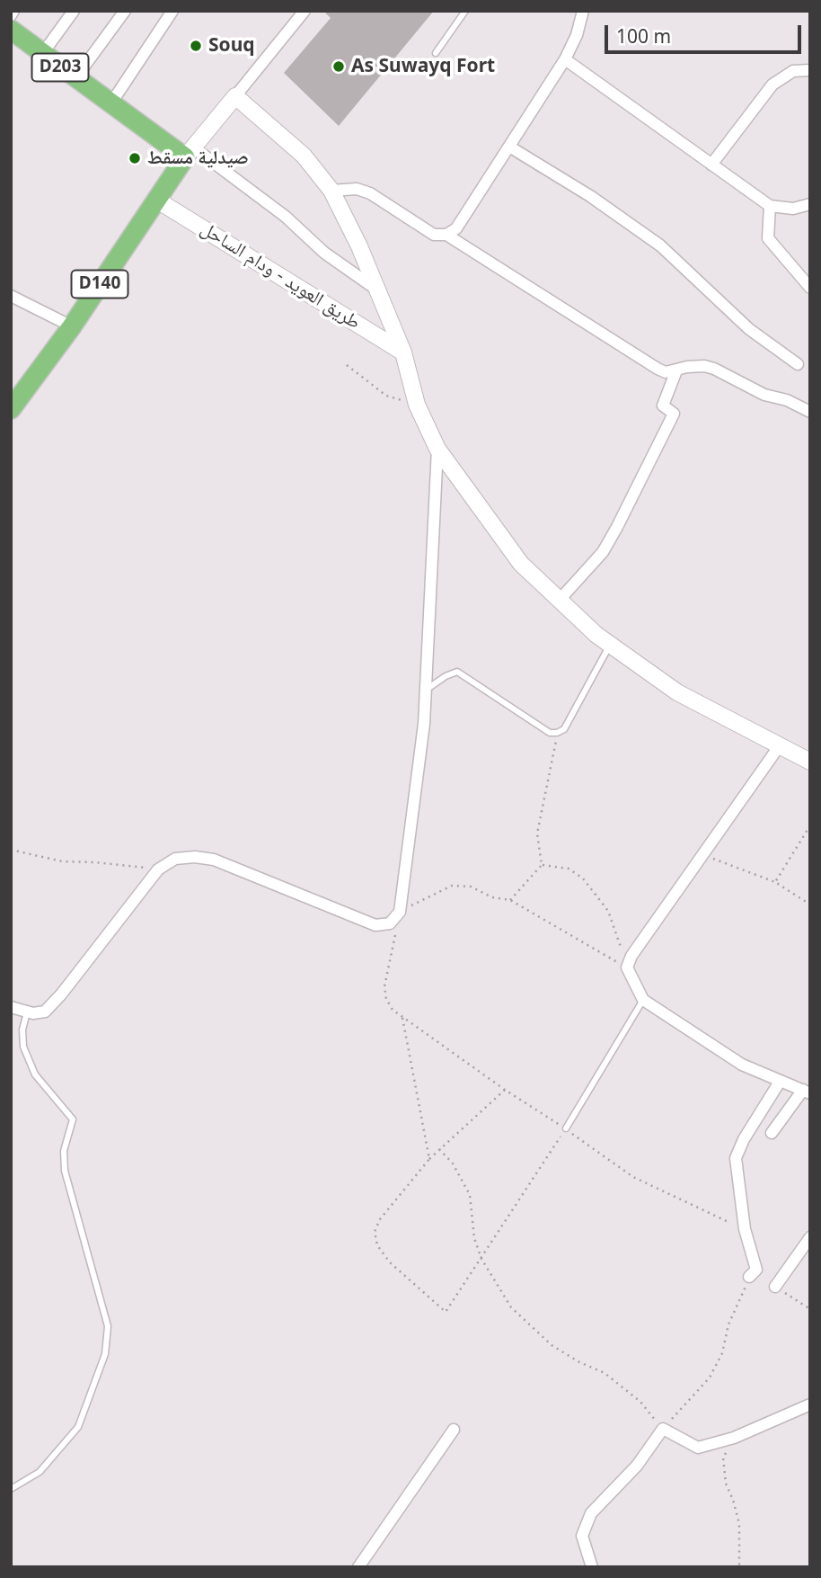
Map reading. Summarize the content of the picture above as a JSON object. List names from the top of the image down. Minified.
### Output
{"streets":{"main road":["D203","طريق العويد - ودام الساحل","D140"]},"crossings":[["D203","D140"],["طريق العويد - ودام الساحل","D140"]],"places":["Souq","As Suwayq Fort","صيدلية مسقط"],"scale_bar":"100 m"}
